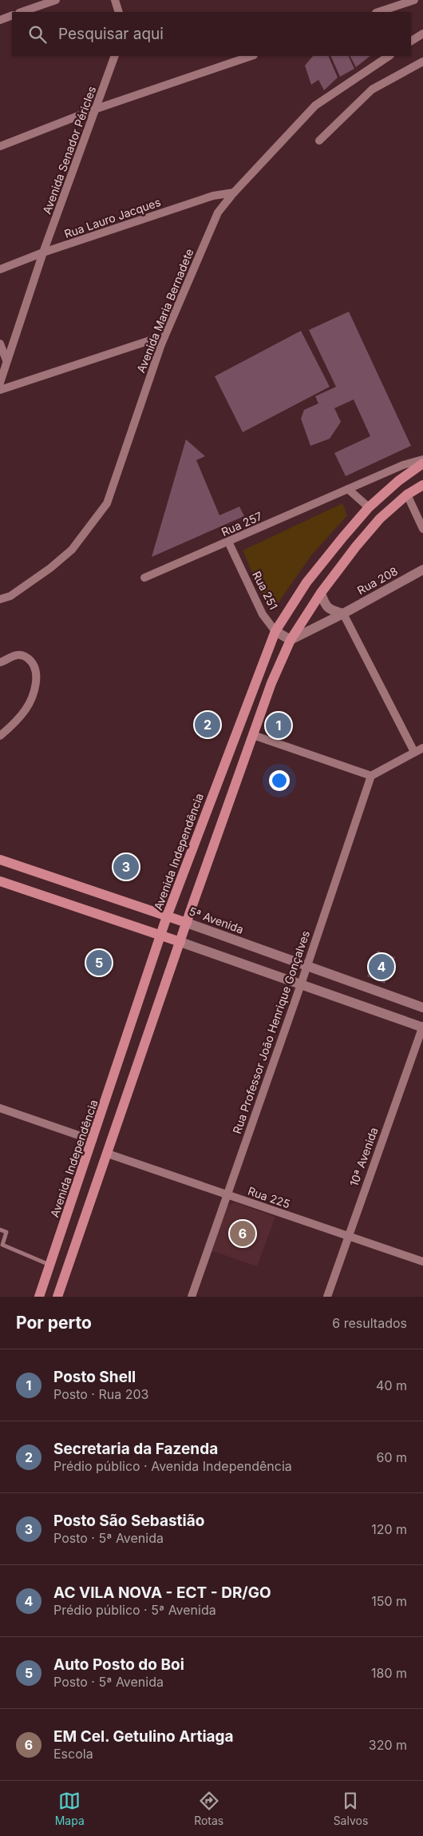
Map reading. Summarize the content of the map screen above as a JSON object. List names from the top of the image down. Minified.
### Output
{"streets":{"main road":["Rua 208","Rua 251","Avenida Independência","5ª Avenida"],"street":["Avenida Senador Péricles","Rua Lauro Jacques","Avenida Maria Bernadete","Rua 257","Rua Professor João Henrique Gonçalves","10ª Avenida","Rua 225"]},"crossings":[["Avenida Senador Péricles","Rua Lauro Jacques"],["Rua Lauro Jacques","Avenida Maria Bernadete"],["Rua 257","Rua 251"],["Rua 208","Rua 251"],["Rua 251","Avenida Independência"],["Avenida Independência","5ª Avenida"],["5ª Avenida","Rua Professor João Henrique Gonçalves"],["Rua Professor João Henrique Gonçalves","Rua 225"],["10ª Avenida","Rua 225"]],"page":{"search":"Pesquisar aqui","pins":["2","1","3","5","4","6"],"heading":["Por perto","6 resultados"],"list":[{"mark":"1","name":"Posto Shell","note":"Posto · Rua 203","value":"40 m"},{"mark":"2","name":"Secretaria da Fazenda","note":"Prédio público · Avenida Independência","value":"60 m"},{"mark":"3","name":"Posto São Sebastião","note":"Posto · 5ª Avenida","value":"120 m"},{"mark":"4","name":"AC VILA NOVA - ECT - DR/GO","note":"Prédio público · 5ª Avenida","value":"150 m"},{"mark":"5","name":"Auto Posto do Boi","note":"Posto · 5ª Avenida","value":"180 m"},{"mark":"6","name":"EM Cel. Getulino Artiaga","note":"Escola","value":"320 m"}],"nav":["Mapa","Rotas","Salvos"]}}
